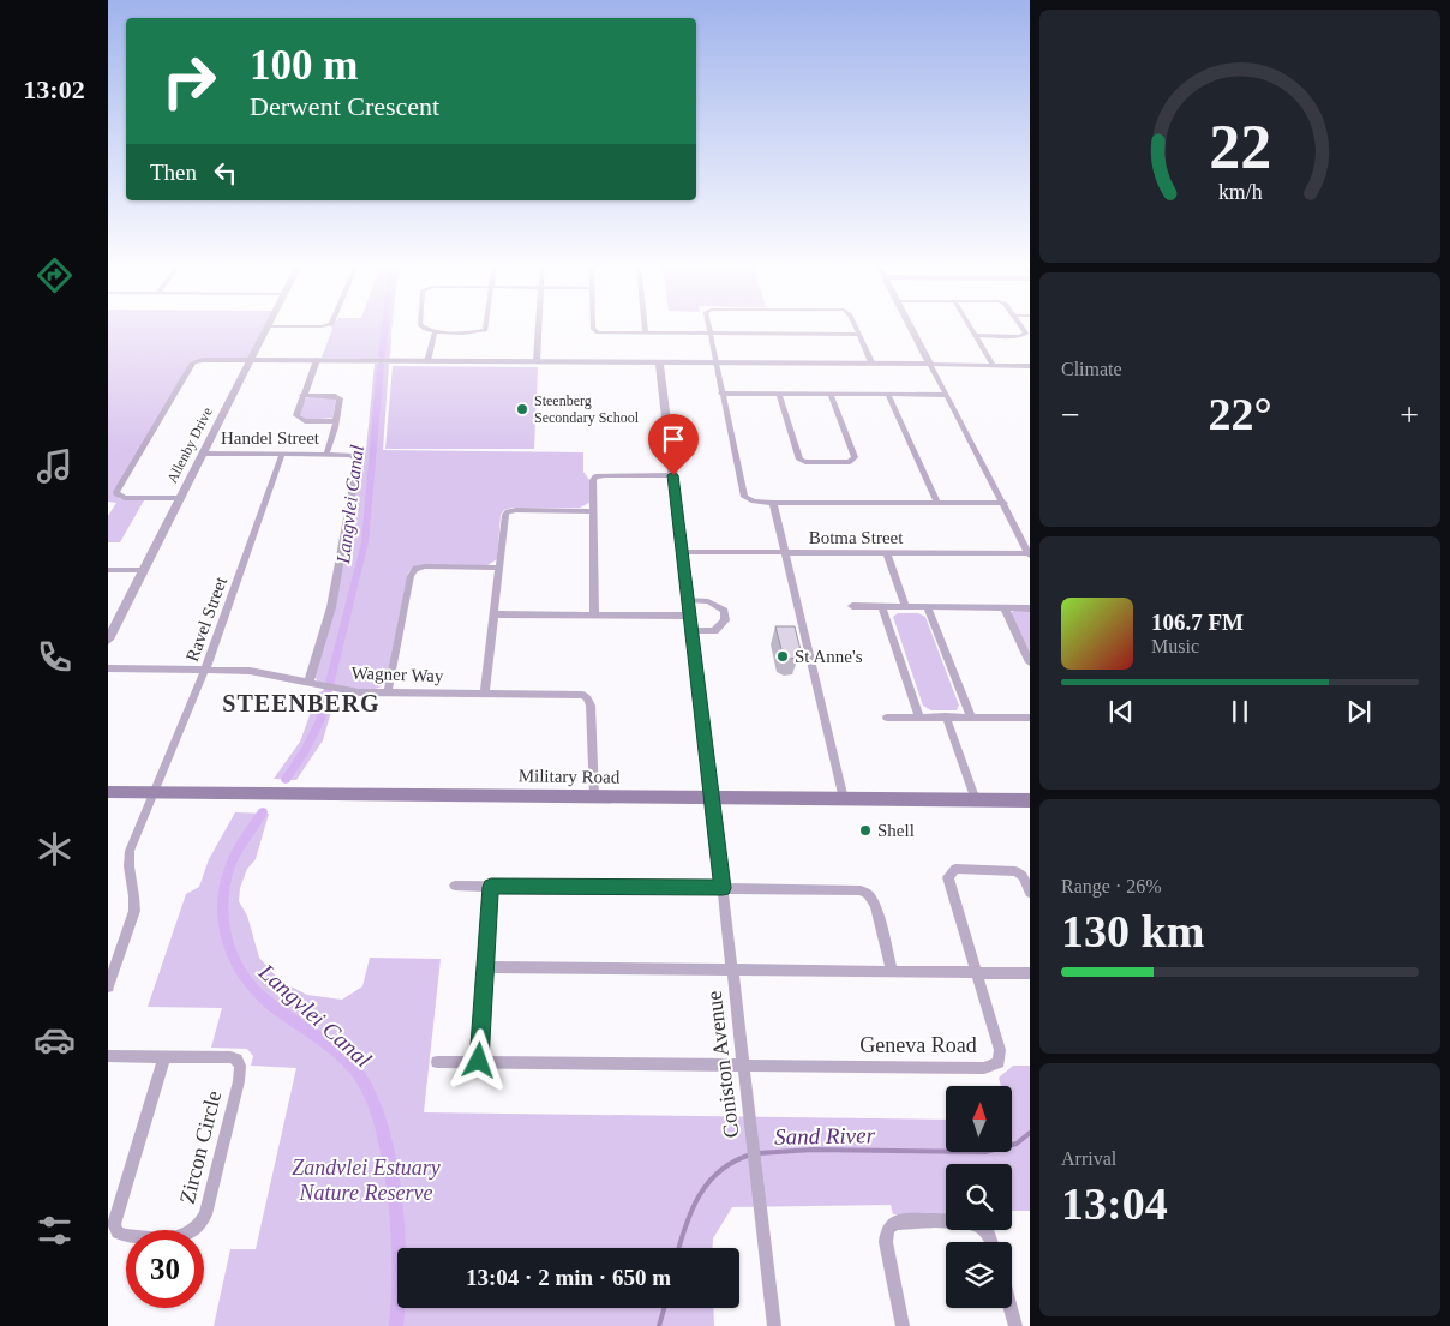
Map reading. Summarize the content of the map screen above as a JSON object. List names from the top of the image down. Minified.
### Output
{"streets":{"main road":["Military Road"],"street":["Handel Street","Allenby Drive","Botma Street","Ravel Street","Wagner Way","Geneva Road","Coniston Avenue","Zircon Circle"]},"crossings":[["Handel Street","Allenby Drive"],["Handel Street","Ravel Street"],["Handel Street","Wagner Way"],["Ravel Street","Wagner Way"],["Ravel Street","Military Road"],["Wagner Way","Military Road"],["Military Road","Coniston Avenue"],["Geneva Road","Coniston Avenue"]],"districts":["STEENBERG"],"water":["Langvlei Canal","Sand River"],"parks":["Zandvlei Estuary Nature Reserve"],"places":["Steenberg Secondary School","St Anne's","Shell"],"north":"top","page":{"tabs":"13:02","turn":["100 m","Derwent Crescent"],"then":"Then","tile":["Climate",["Range · 26%","130 km"],["Arrival","13:04"]],"heat":["−","22°","+"],"song":["106.7 FM","Music"],"limit":"30","trip":"13:04 · 2 min · 650 m","gauge":["22","km/h"]}}
